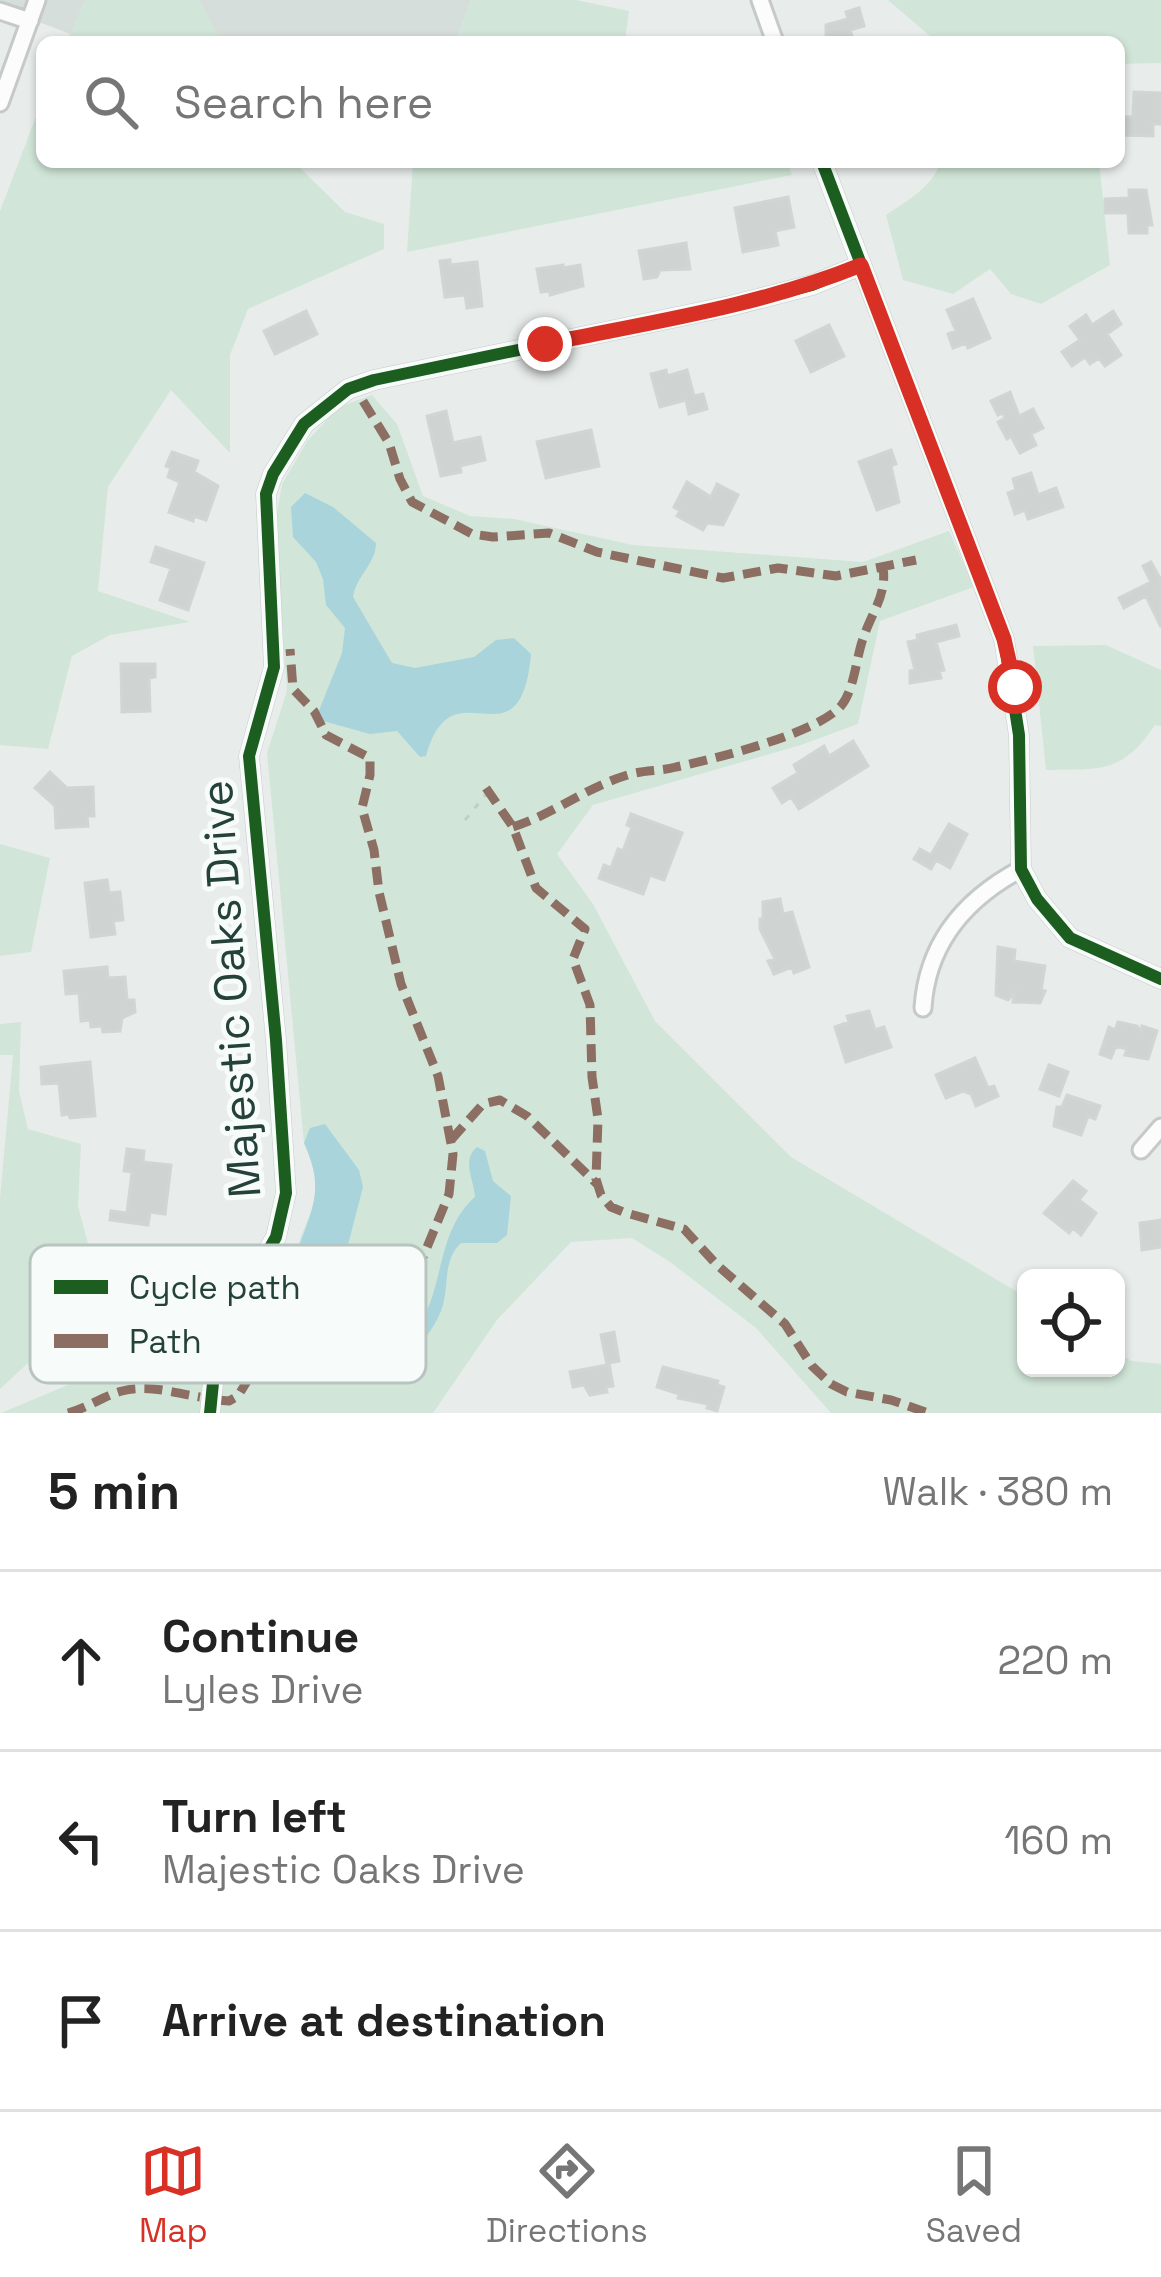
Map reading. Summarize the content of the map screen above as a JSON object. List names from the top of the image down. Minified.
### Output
{"streets":{"street":["Majestic Oaks Drive"]},"legend":["Cycle path","Path"],"page":{"search":"Search here","heading":["5 min","Walk · 380 m"],"list":[["Continue","Lyles Drive","220 m"],["Turn left","Majestic Oaks Drive","160 m"],"Arrive at destination"],"nav":["Map","Directions","Saved"]}}
